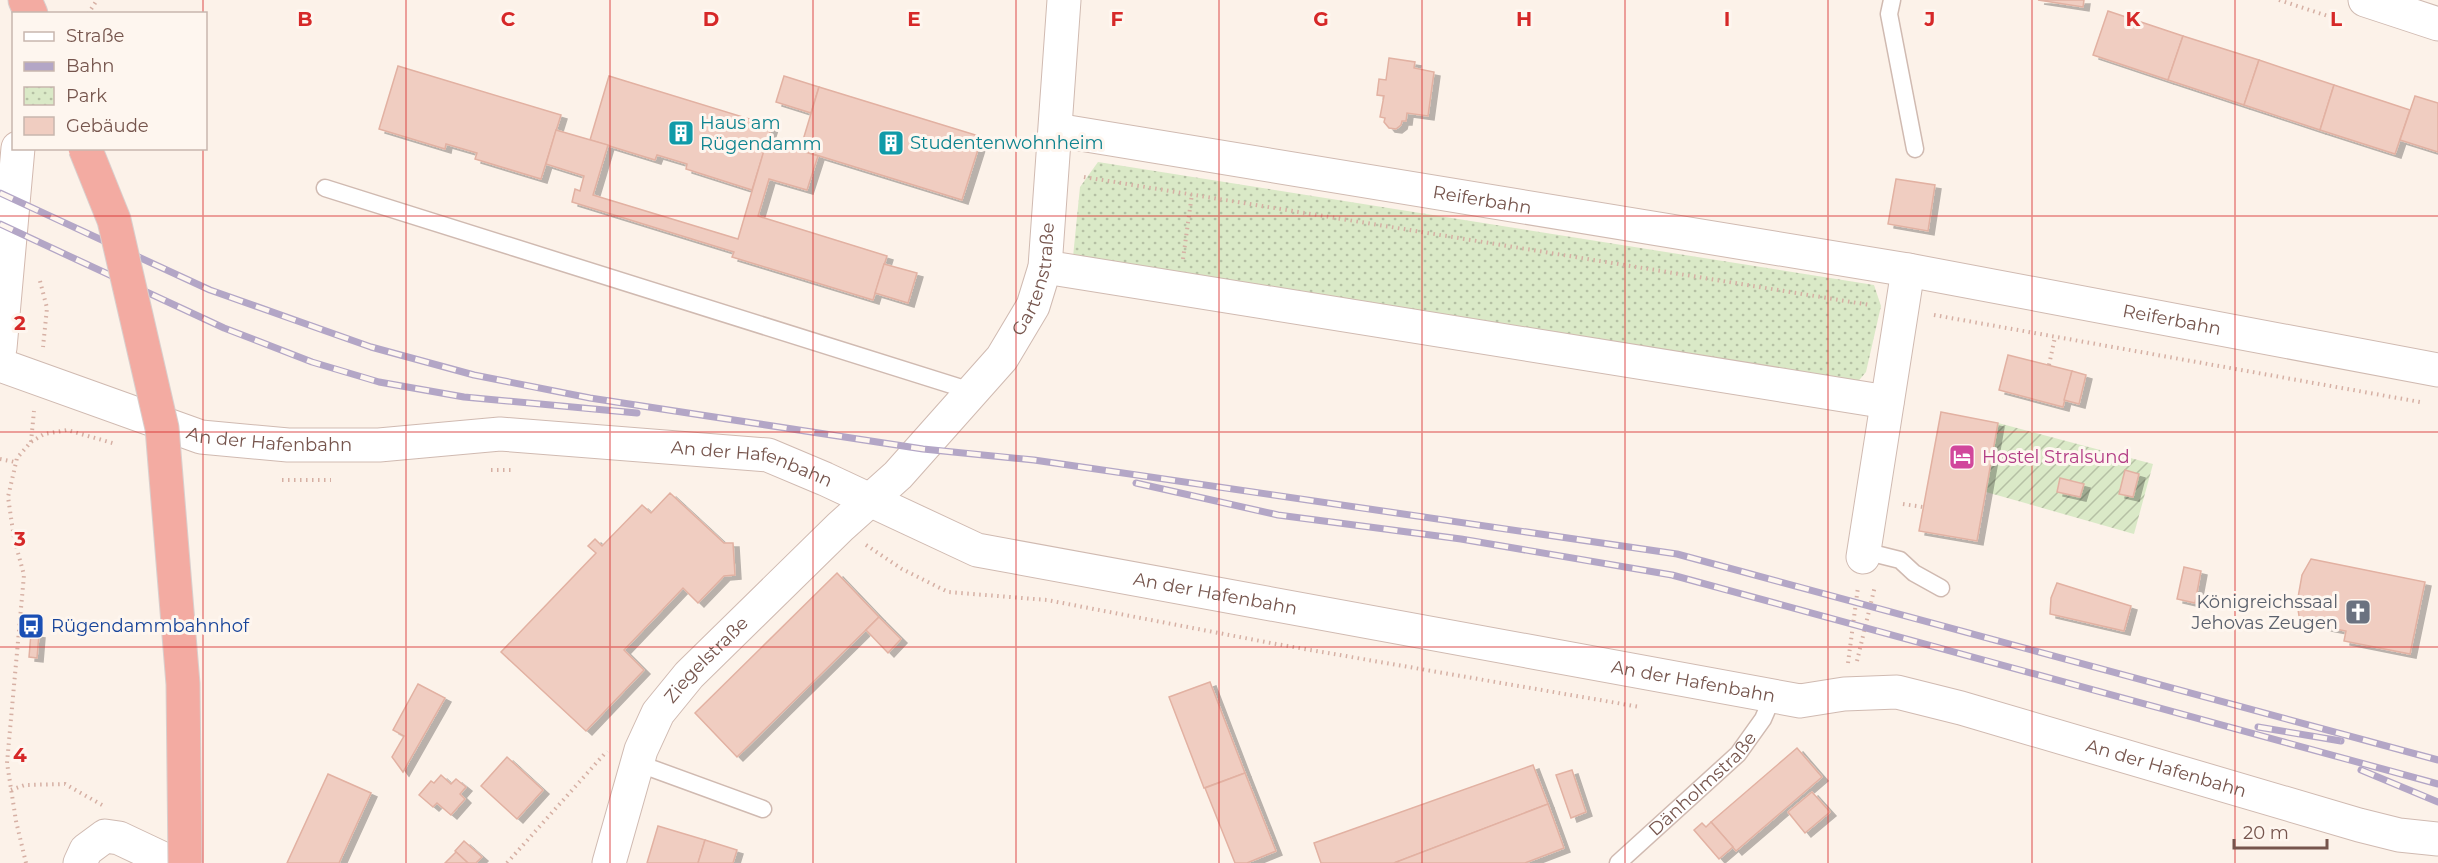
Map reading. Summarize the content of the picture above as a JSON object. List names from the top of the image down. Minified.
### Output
{"streets":{"street":["Reiferbahn","Gartenstraße","An der Hafenbahn","Ziegelstraße"],"lane":["Dänholmstraße"]},"crossings":[["Reiferbahn","Gartenstraße"],["Gartenstraße","An der Hafenbahn"],["Gartenstraße","Ziegelstraße"],["An der Hafenbahn","Ziegelstraße"],["An der Hafenbahn","Dänholmstraße"]],"places":{"building":["Haus am Rügendamm","Studentenwohnheim"],"hotel":["Hostel Stralsund"],"church":["Königreichssaal Jehovas Zeugen"],"bus stop":["Rügendammbahnhof"]},"legend":["Straße","Bahn","Park","Gebäude"],"scale_bar":"20 m","grid":{"columns":["B","C","D","E","F","G","H","I","J","K","L"],"rows":["2","3","4"]}}
